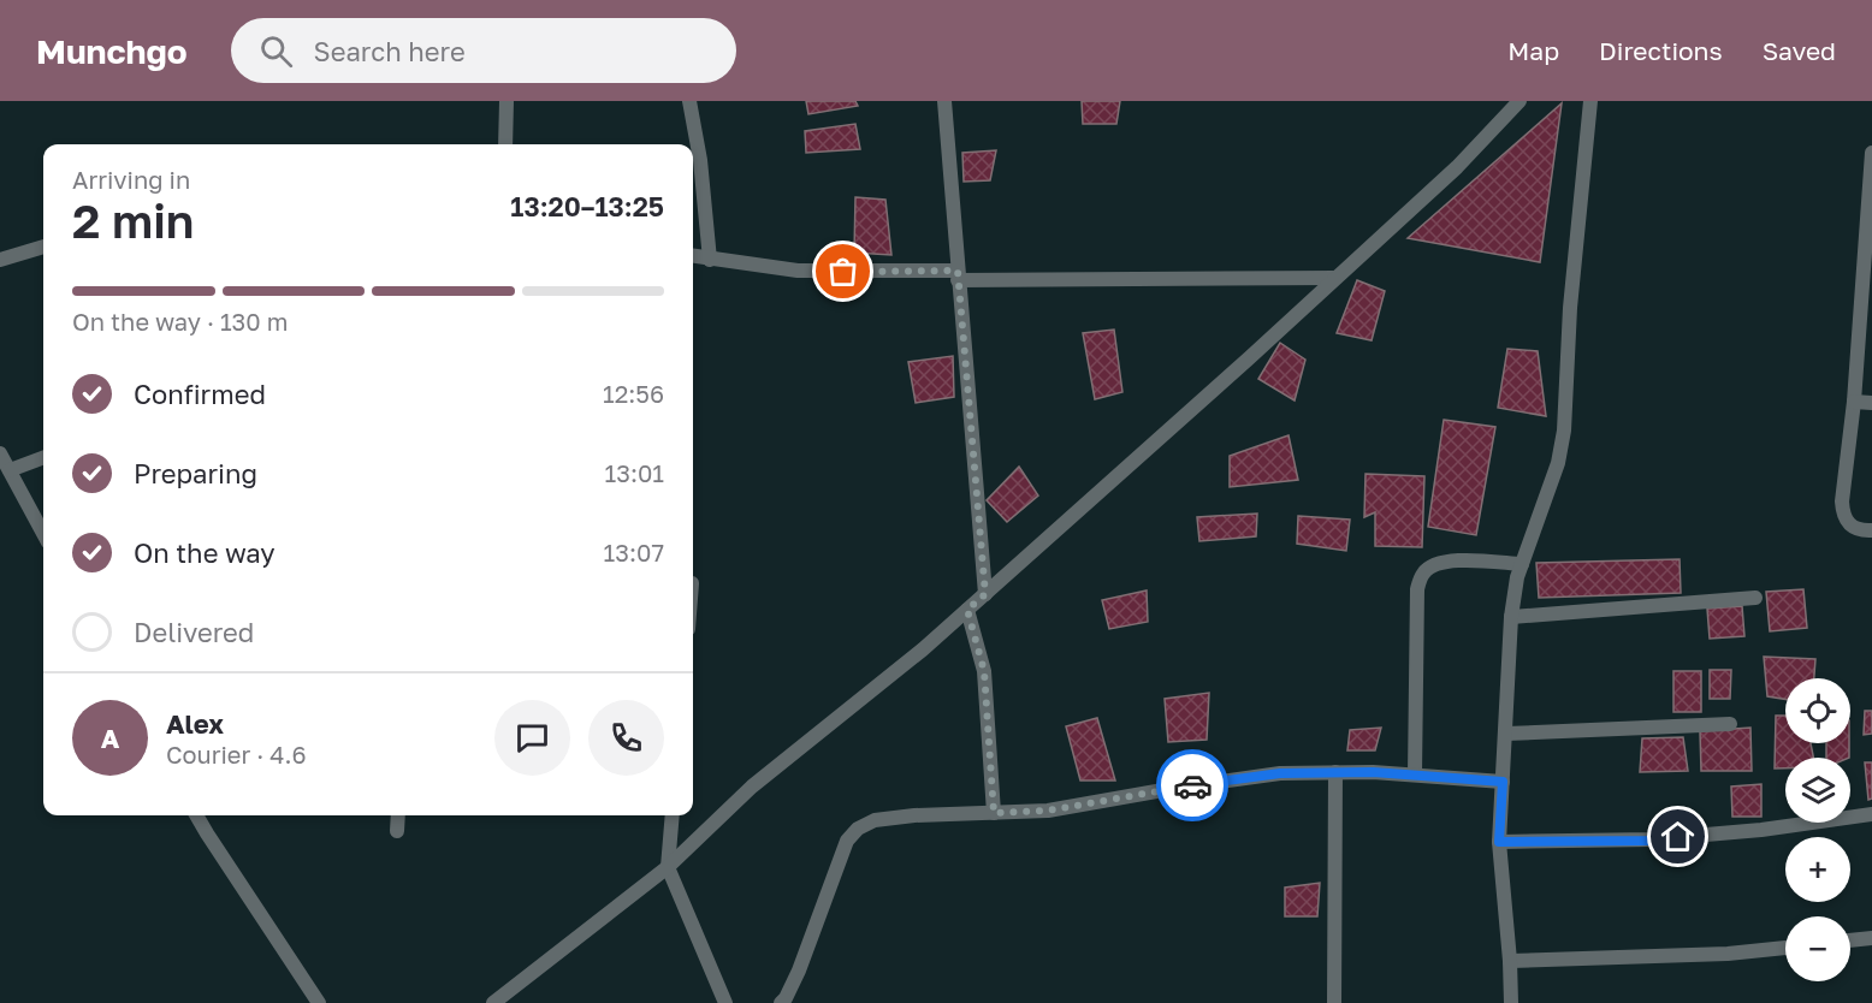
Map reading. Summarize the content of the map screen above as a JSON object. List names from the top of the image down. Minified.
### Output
{"page":{"header":"Munchgo","search":"Search here","nav":["Map","Directions","Saved"],"heading":["2 min","Arriving in","13:20–13:25"],"panel":["Alex","Courier · 4.6"],"bar":"On the way · 130 m","list":[["Confirmed","12:56"],["Preparing","13:01"],["On the way","13:07"],"Delivered"],"map_buttons":["+","−"],"round":"A"}}
